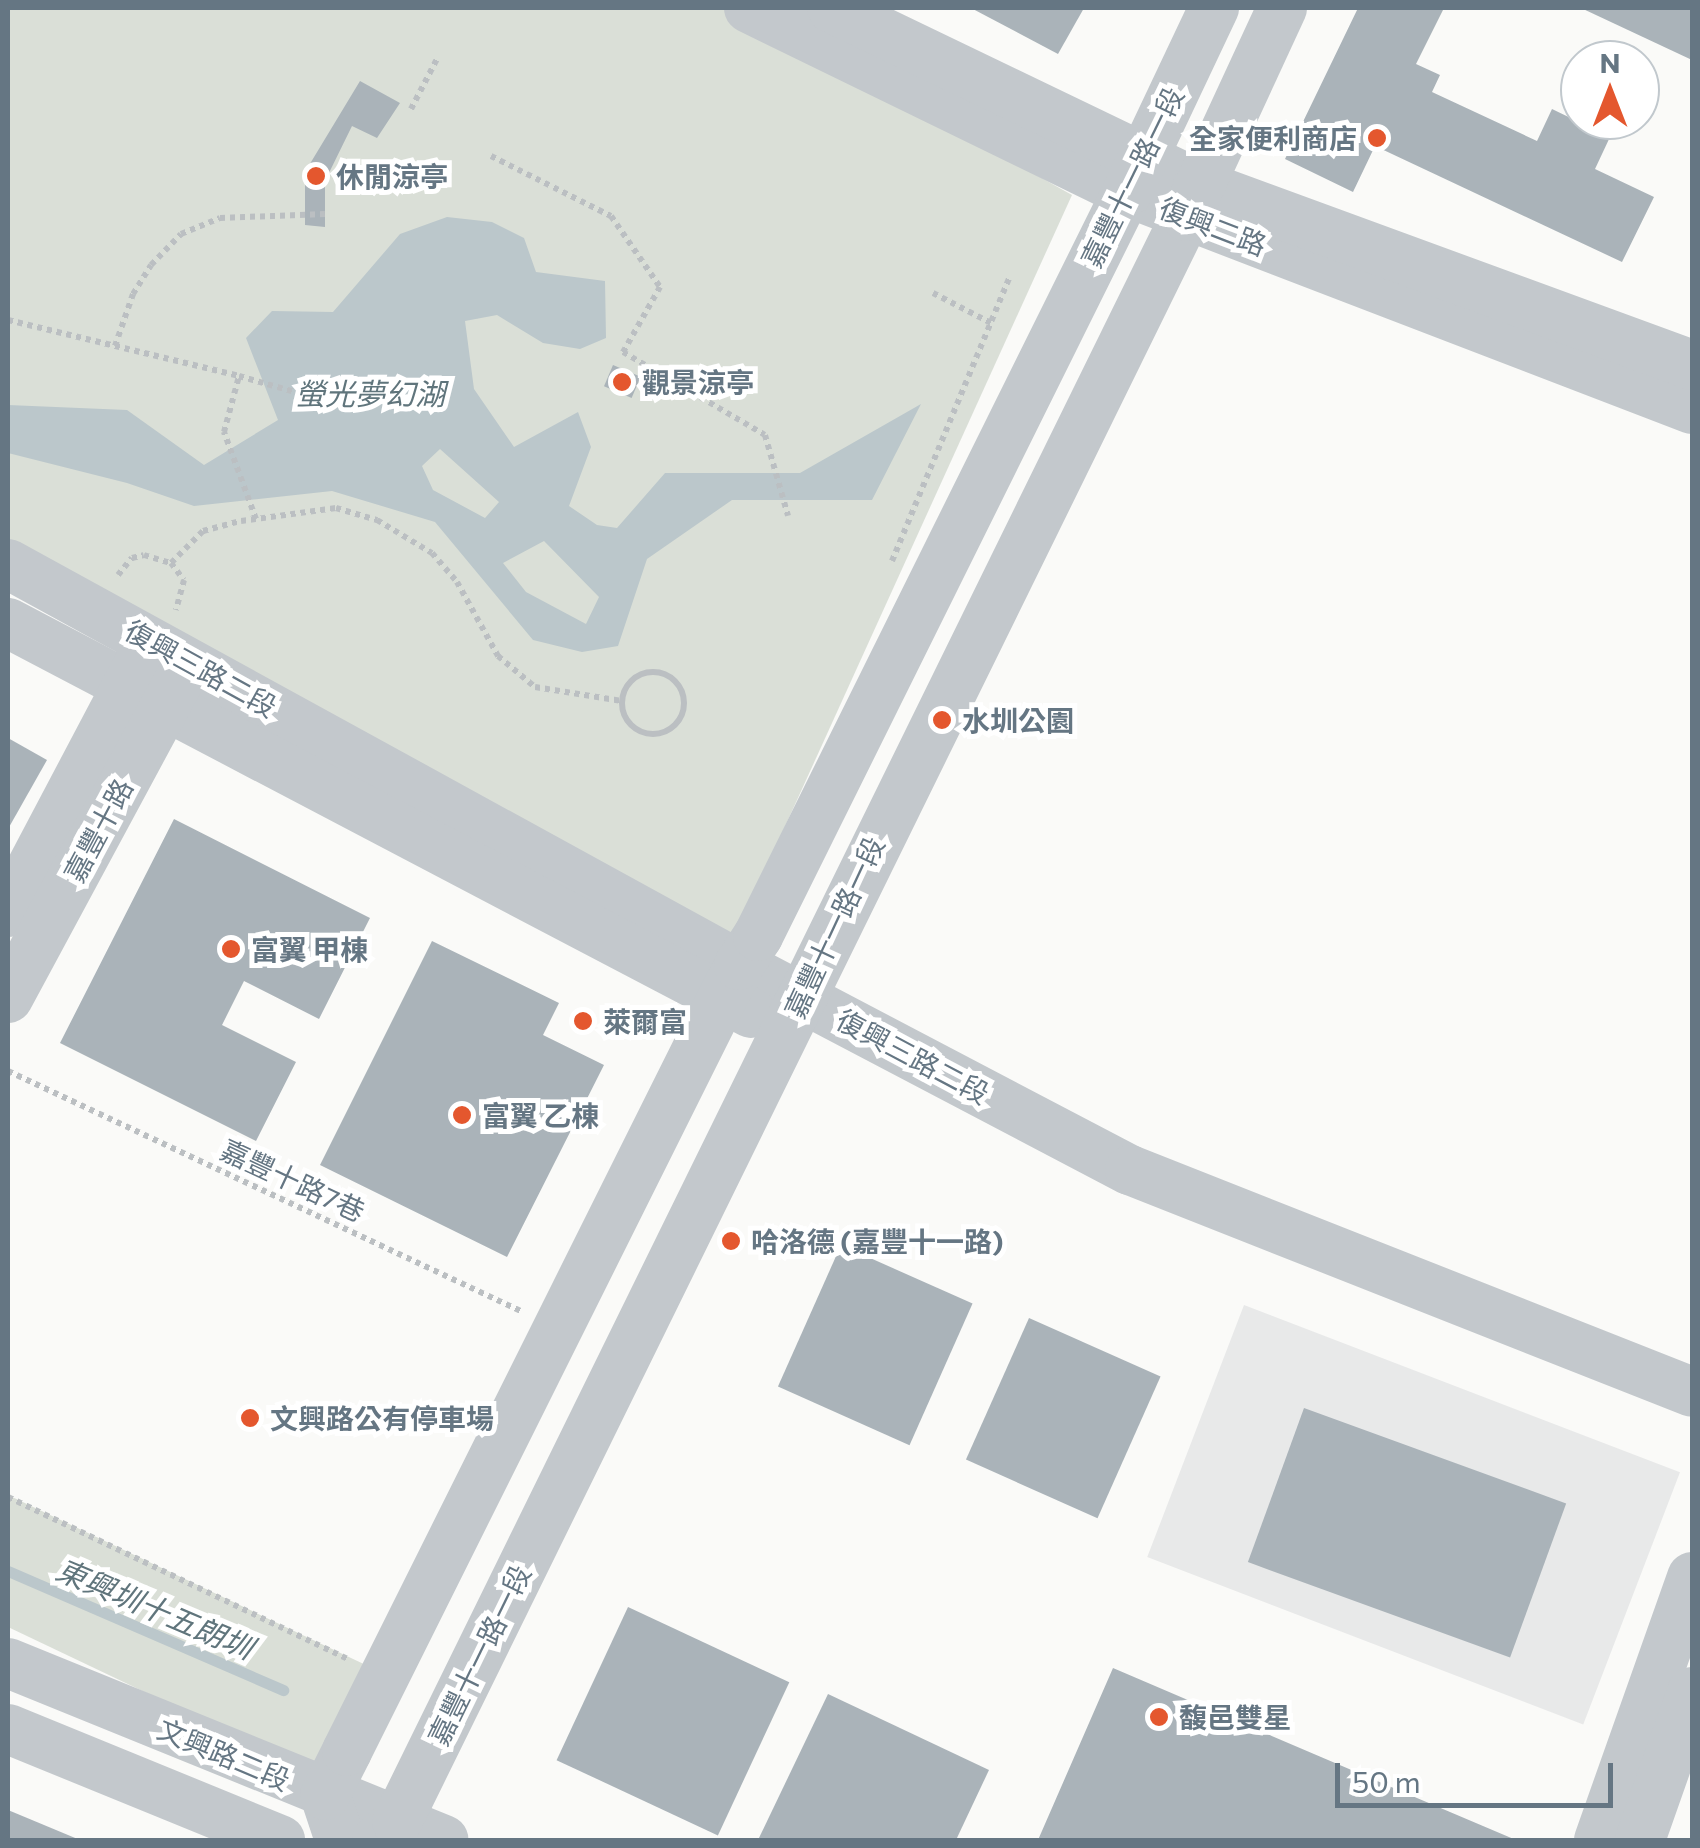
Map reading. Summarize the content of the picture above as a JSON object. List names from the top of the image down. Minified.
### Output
{"streets":{"street":["嘉豐十一路一段","復興二路","復興三路二段","嘉豐十路","文興路二段"],"path":["嘉豐十路7巷"]},"crossings":[["嘉豐十一路一段","復興二路"],["嘉豐十一路一段","復興三路二段"],["嘉豐十一路一段","嘉豐十路7巷"],["嘉豐十一路一段","文興路二段"],["復興三路二段","嘉豐十路"]],"water":["螢光夢幻湖","東興圳十五朗圳"],"places":["全家便利商店","休閒涼亭","觀景涼亭","水圳公園","富翼 甲棟","萊爾富","富翼 乙棟","哈洛德 (嘉豐十一路)","文興路公有停車場","馥邑雙星"],"scale_bar":"50 m","north":"top"}
